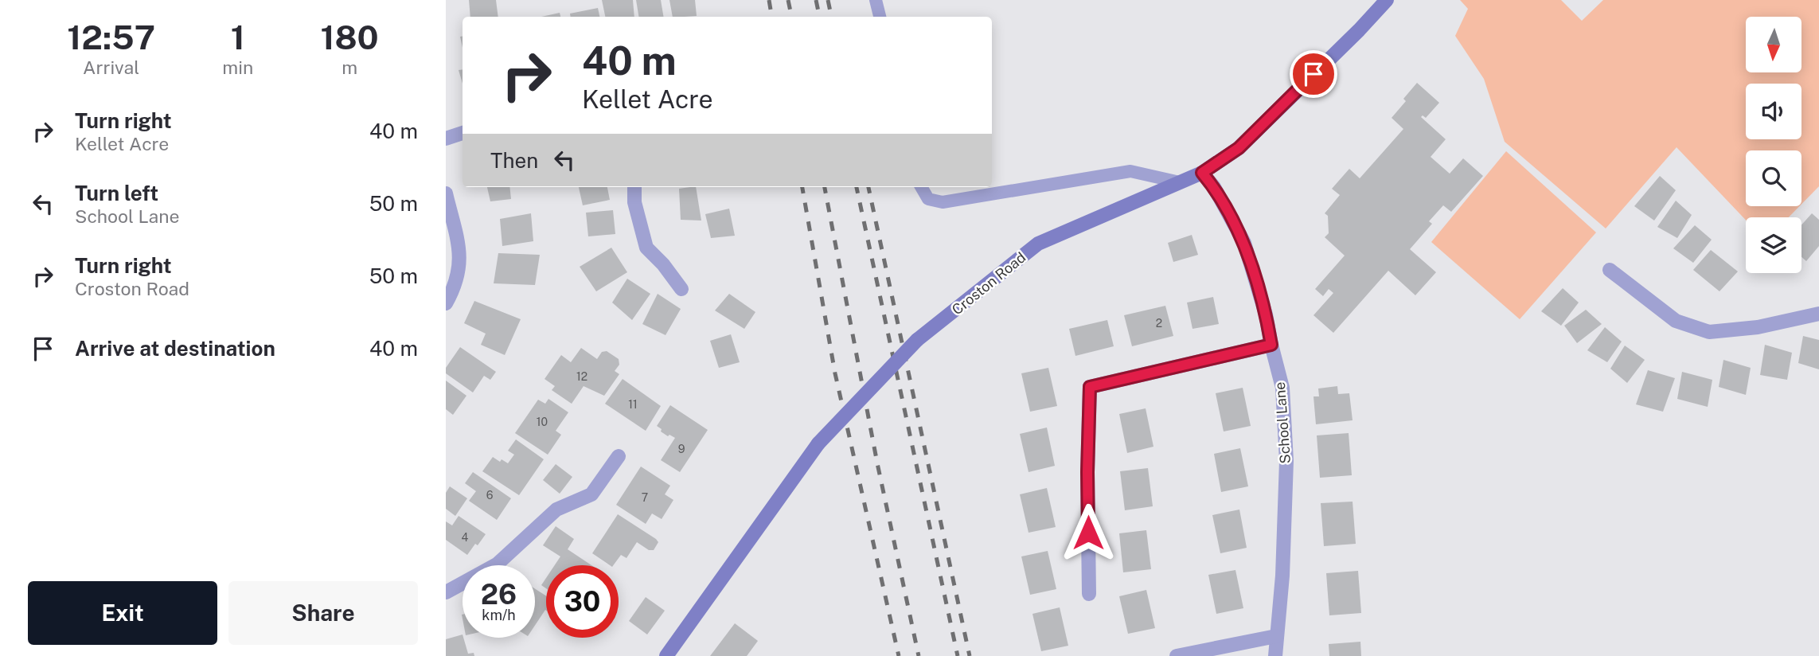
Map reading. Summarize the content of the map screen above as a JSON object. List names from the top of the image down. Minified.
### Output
{"streets":{"street":["Croston Road","School Lane"]},"crossings":[["Croston Road","School Lane"]],"house_numbers":["2","12","11","10","9","6","7","4"],"north":"bottom","page":{"eta":["12:57","Arrival","1","min","180","m"],"turn":["40 m","Kellet Acre"],"list":[{"name":"Turn right","note":"Kellet Acre","value":"40 m"},{"name":"Turn left","note":"School Lane","value":"50 m"},{"name":"Turn right","note":"Croston Road","value":"50 m"},{"name":"Arrive at destination","value":"40 m"}],"then":"Then","speed":"26 km/h","limit":"30","buttons":["Exit","Share"]}}
